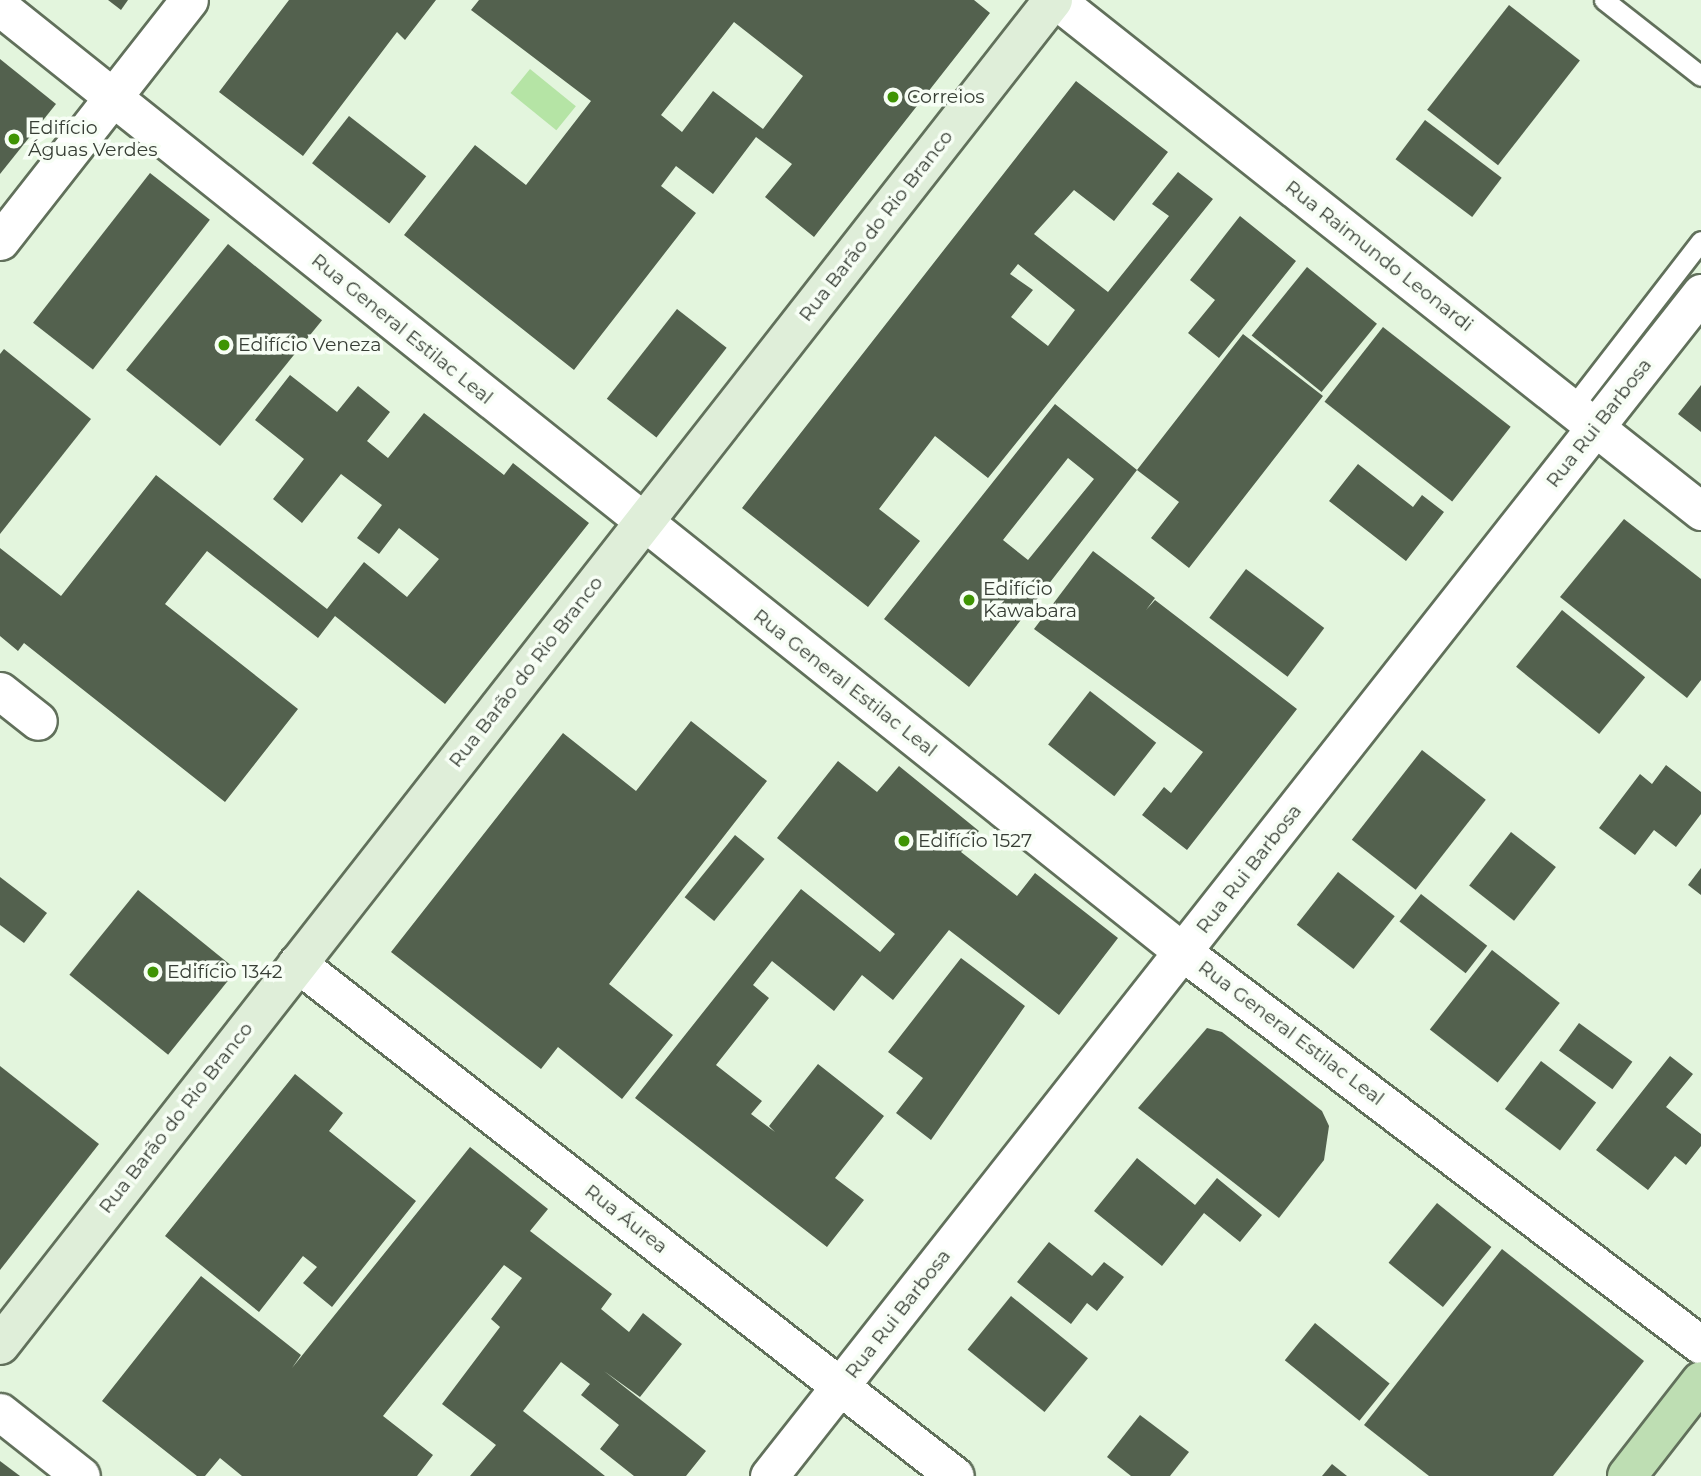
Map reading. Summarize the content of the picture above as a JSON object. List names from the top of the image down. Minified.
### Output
{"streets":{"street":["Rua Barão do Rio Branco","Rua Raimundo Leonardi","Rua General Estilac Leal","Rua Rui Barbosa","Rua Áurea"]},"crossings":[["Rua Barão do Rio Branco","Rua Raimundo Leonardi"],["Rua Barão do Rio Branco","Rua General Estilac Leal"],["Rua Barão do Rio Branco","Rua Áurea"],["Rua Raimundo Leonardi","Rua Rui Barbosa"],["Rua General Estilac Leal","Rua Rui Barbosa"],["Rua Rui Barbosa","Rua Áurea"]],"places":["Correios","Edifício Águas Verdes","Edifício Veneza","Edifício Kawabara","Edifício 1527","Edifício 1342"]}
